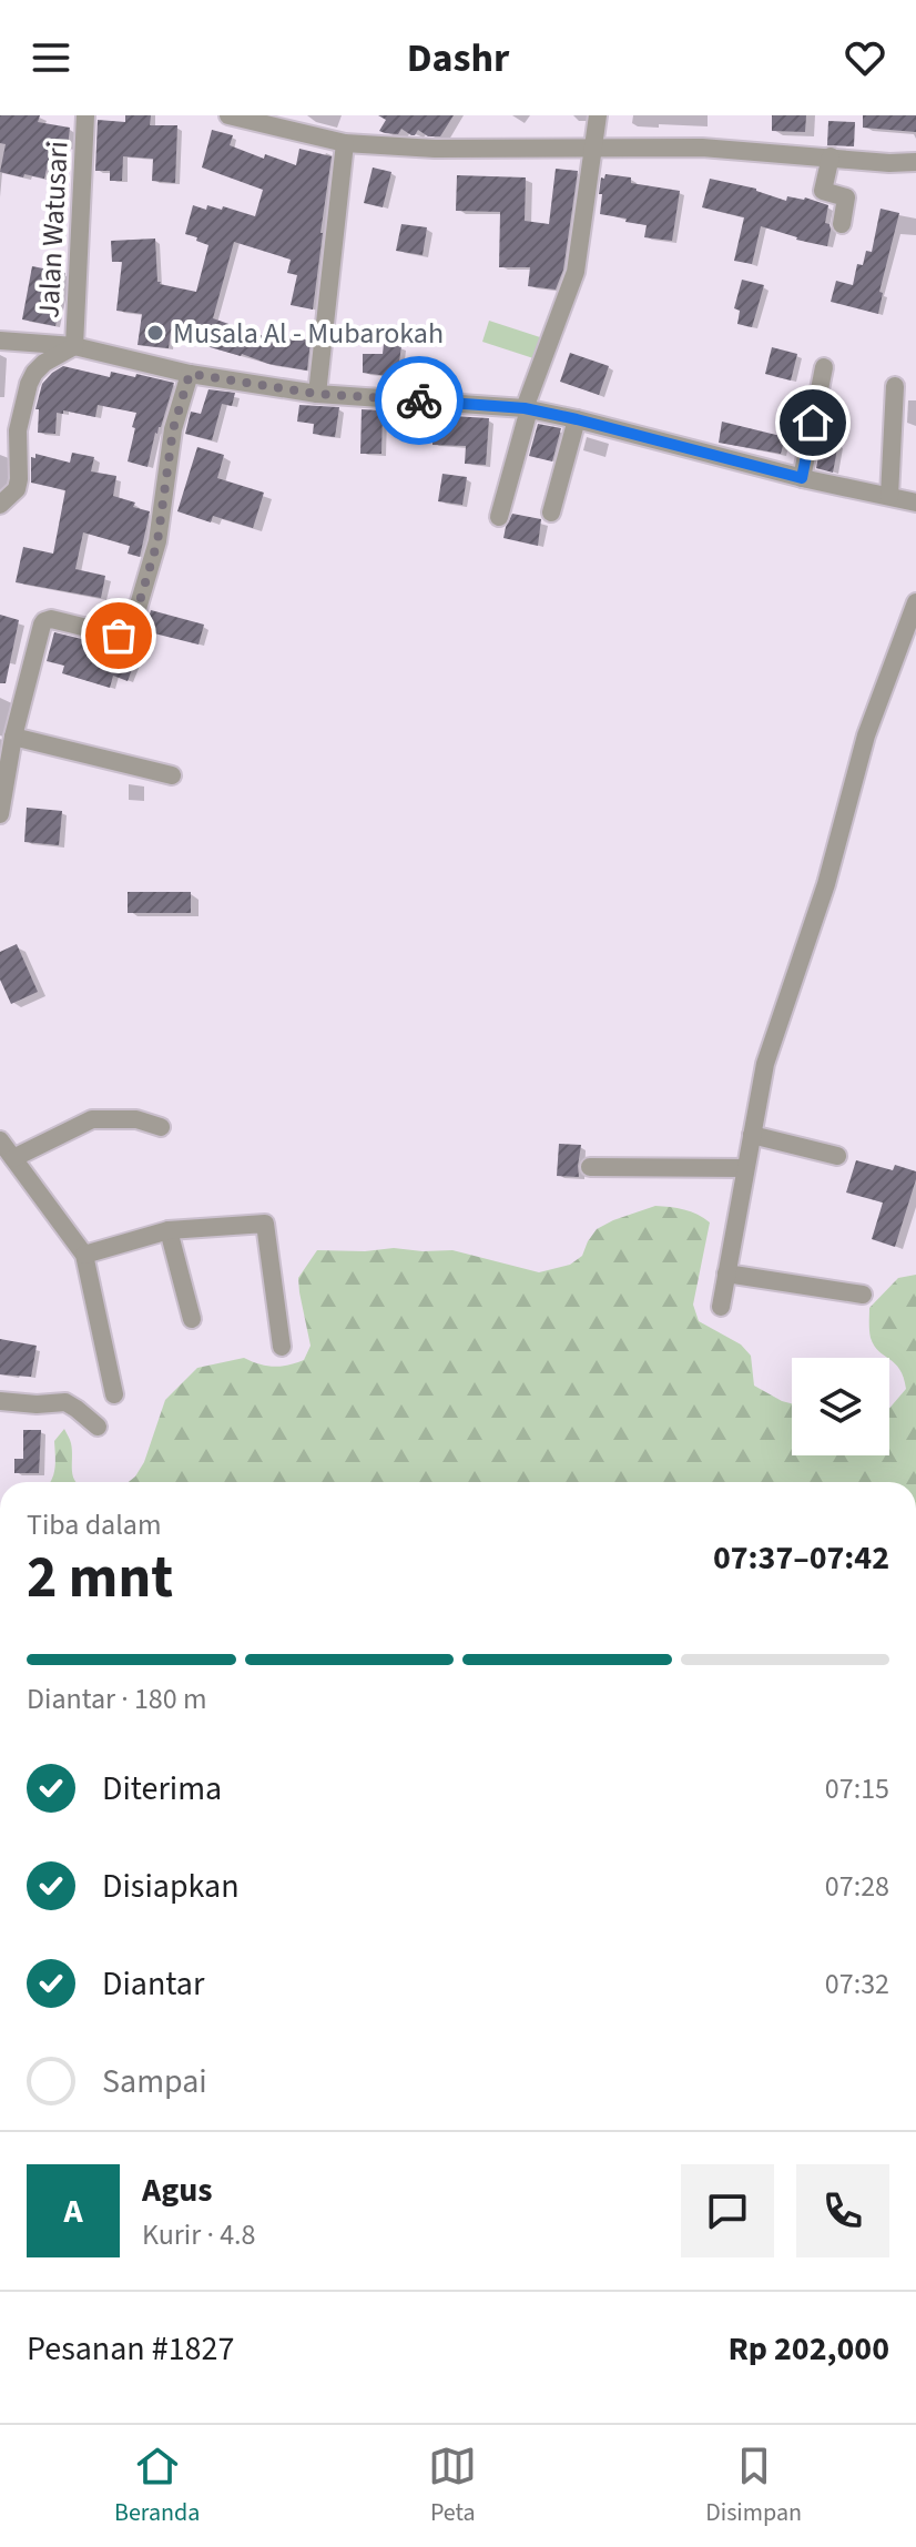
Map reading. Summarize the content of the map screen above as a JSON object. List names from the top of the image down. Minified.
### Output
{"streets":{"street":["Jalan Watusari"]},"places":["Musala Al - Mubarokah"],"page":{"header":"Dashr","heading":["2 mnt","Tiba dalam","07:37–07:42"],"panel":["Agus","Kurir · 4.8","Pesanan #1827","Rp 202,000"],"bar":"Diantar · 180 m","list":[["Diterima","07:15"],["Disiapkan","07:28"],["Diantar","07:32"],"Sampai"],"round":"A","tabs":["Beranda","Peta","Disimpan"]}}
